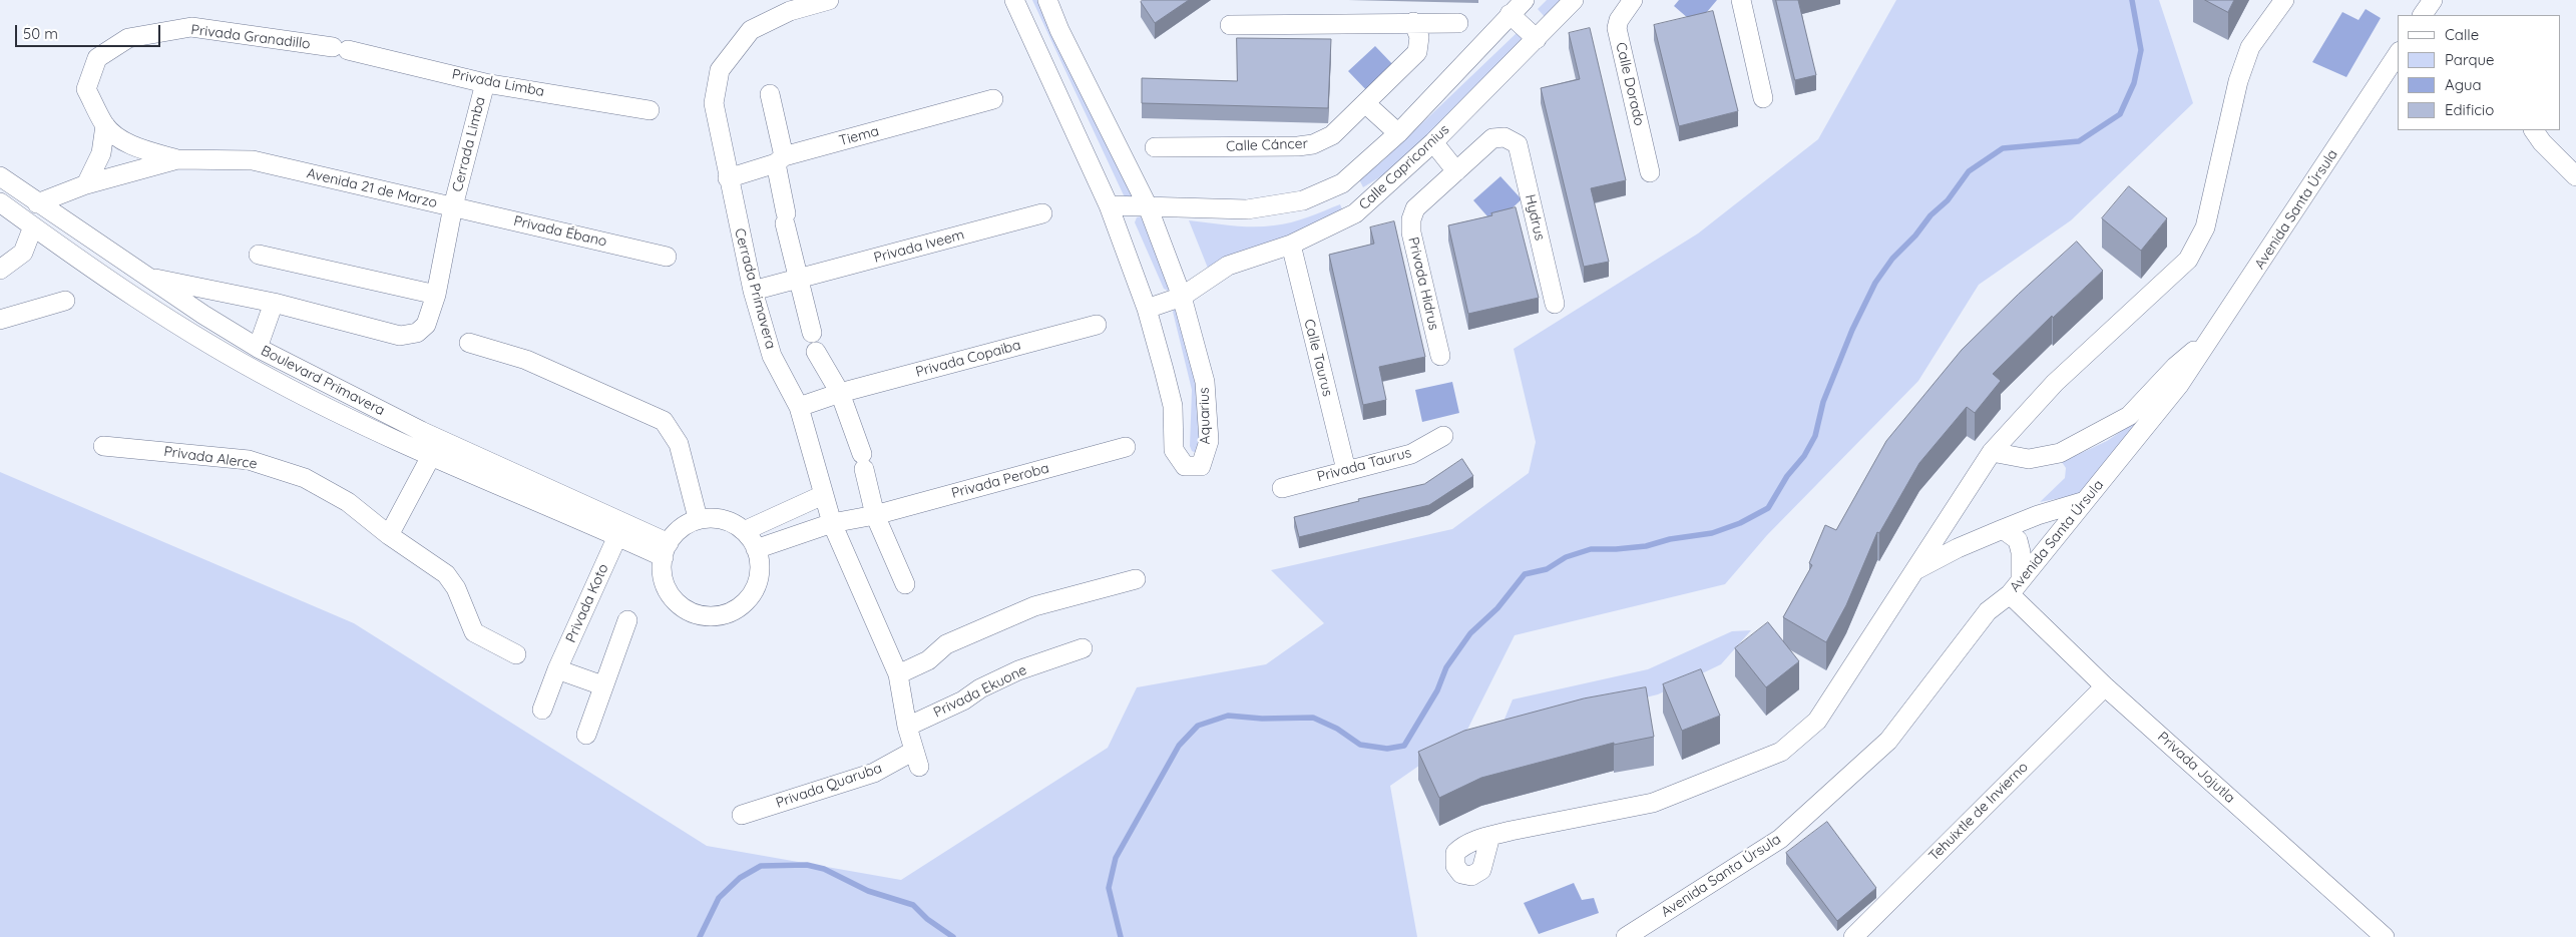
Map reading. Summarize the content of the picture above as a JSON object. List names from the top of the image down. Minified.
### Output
{"streets":{"street":["Privada Granadillo","Privada Limba","Calle Dorado","Tiema","Cerrada Limba","Calle Cáncer","Calle Capricornius","Avenida 21 de Marzo","Avenida Santa Úrsula","Hydrus","Privada Ébano","Privada Iveem","Privada Hidrus","Cerrada Primavera","Calle Taurus","Privada Copaiba","Boulevard Primavera","Aquarius","Privada Alerce","Privada Taurus","Privada Peroba","Privada Koto","Privada Ekuone","Privada Jojutla","Privada Quaruba","Tehuixtle de Invierno"]},"crossings":[["Privada Granadillo","Privada Limba"],["Privada Limba","Cerrada Limba"],["Tiema","Cerrada Primavera"],["Cerrada Limba","Avenida 21 de Marzo"],["Cerrada Limba","Privada Ébano"],["Calle Capricornius","Calle Taurus"],["Calle Capricornius","Aquarius"],["Avenida 21 de Marzo","Privada Ébano"],["Avenida 21 de Marzo","Boulevard Primavera"],["Avenida Santa Úrsula","Privada Jojutla"],["Hydrus","Privada Hidrus"],["Privada Iveem","Cerrada Primavera"],["Cerrada Primavera","Privada Copaiba"],["Cerrada Primavera","Privada Peroba"],["Cerrada Primavera","Privada Ekuone"],["Cerrada Primavera","Privada Quaruba"],["Calle Taurus","Privada Taurus"],["Boulevard Primavera","Privada Koto"],["Privada Jojutla","Tehuixtle de Invierno"]],"legend":["Calle","Parque","Agua","Edificio"],"scale_bar":"50 m"}
